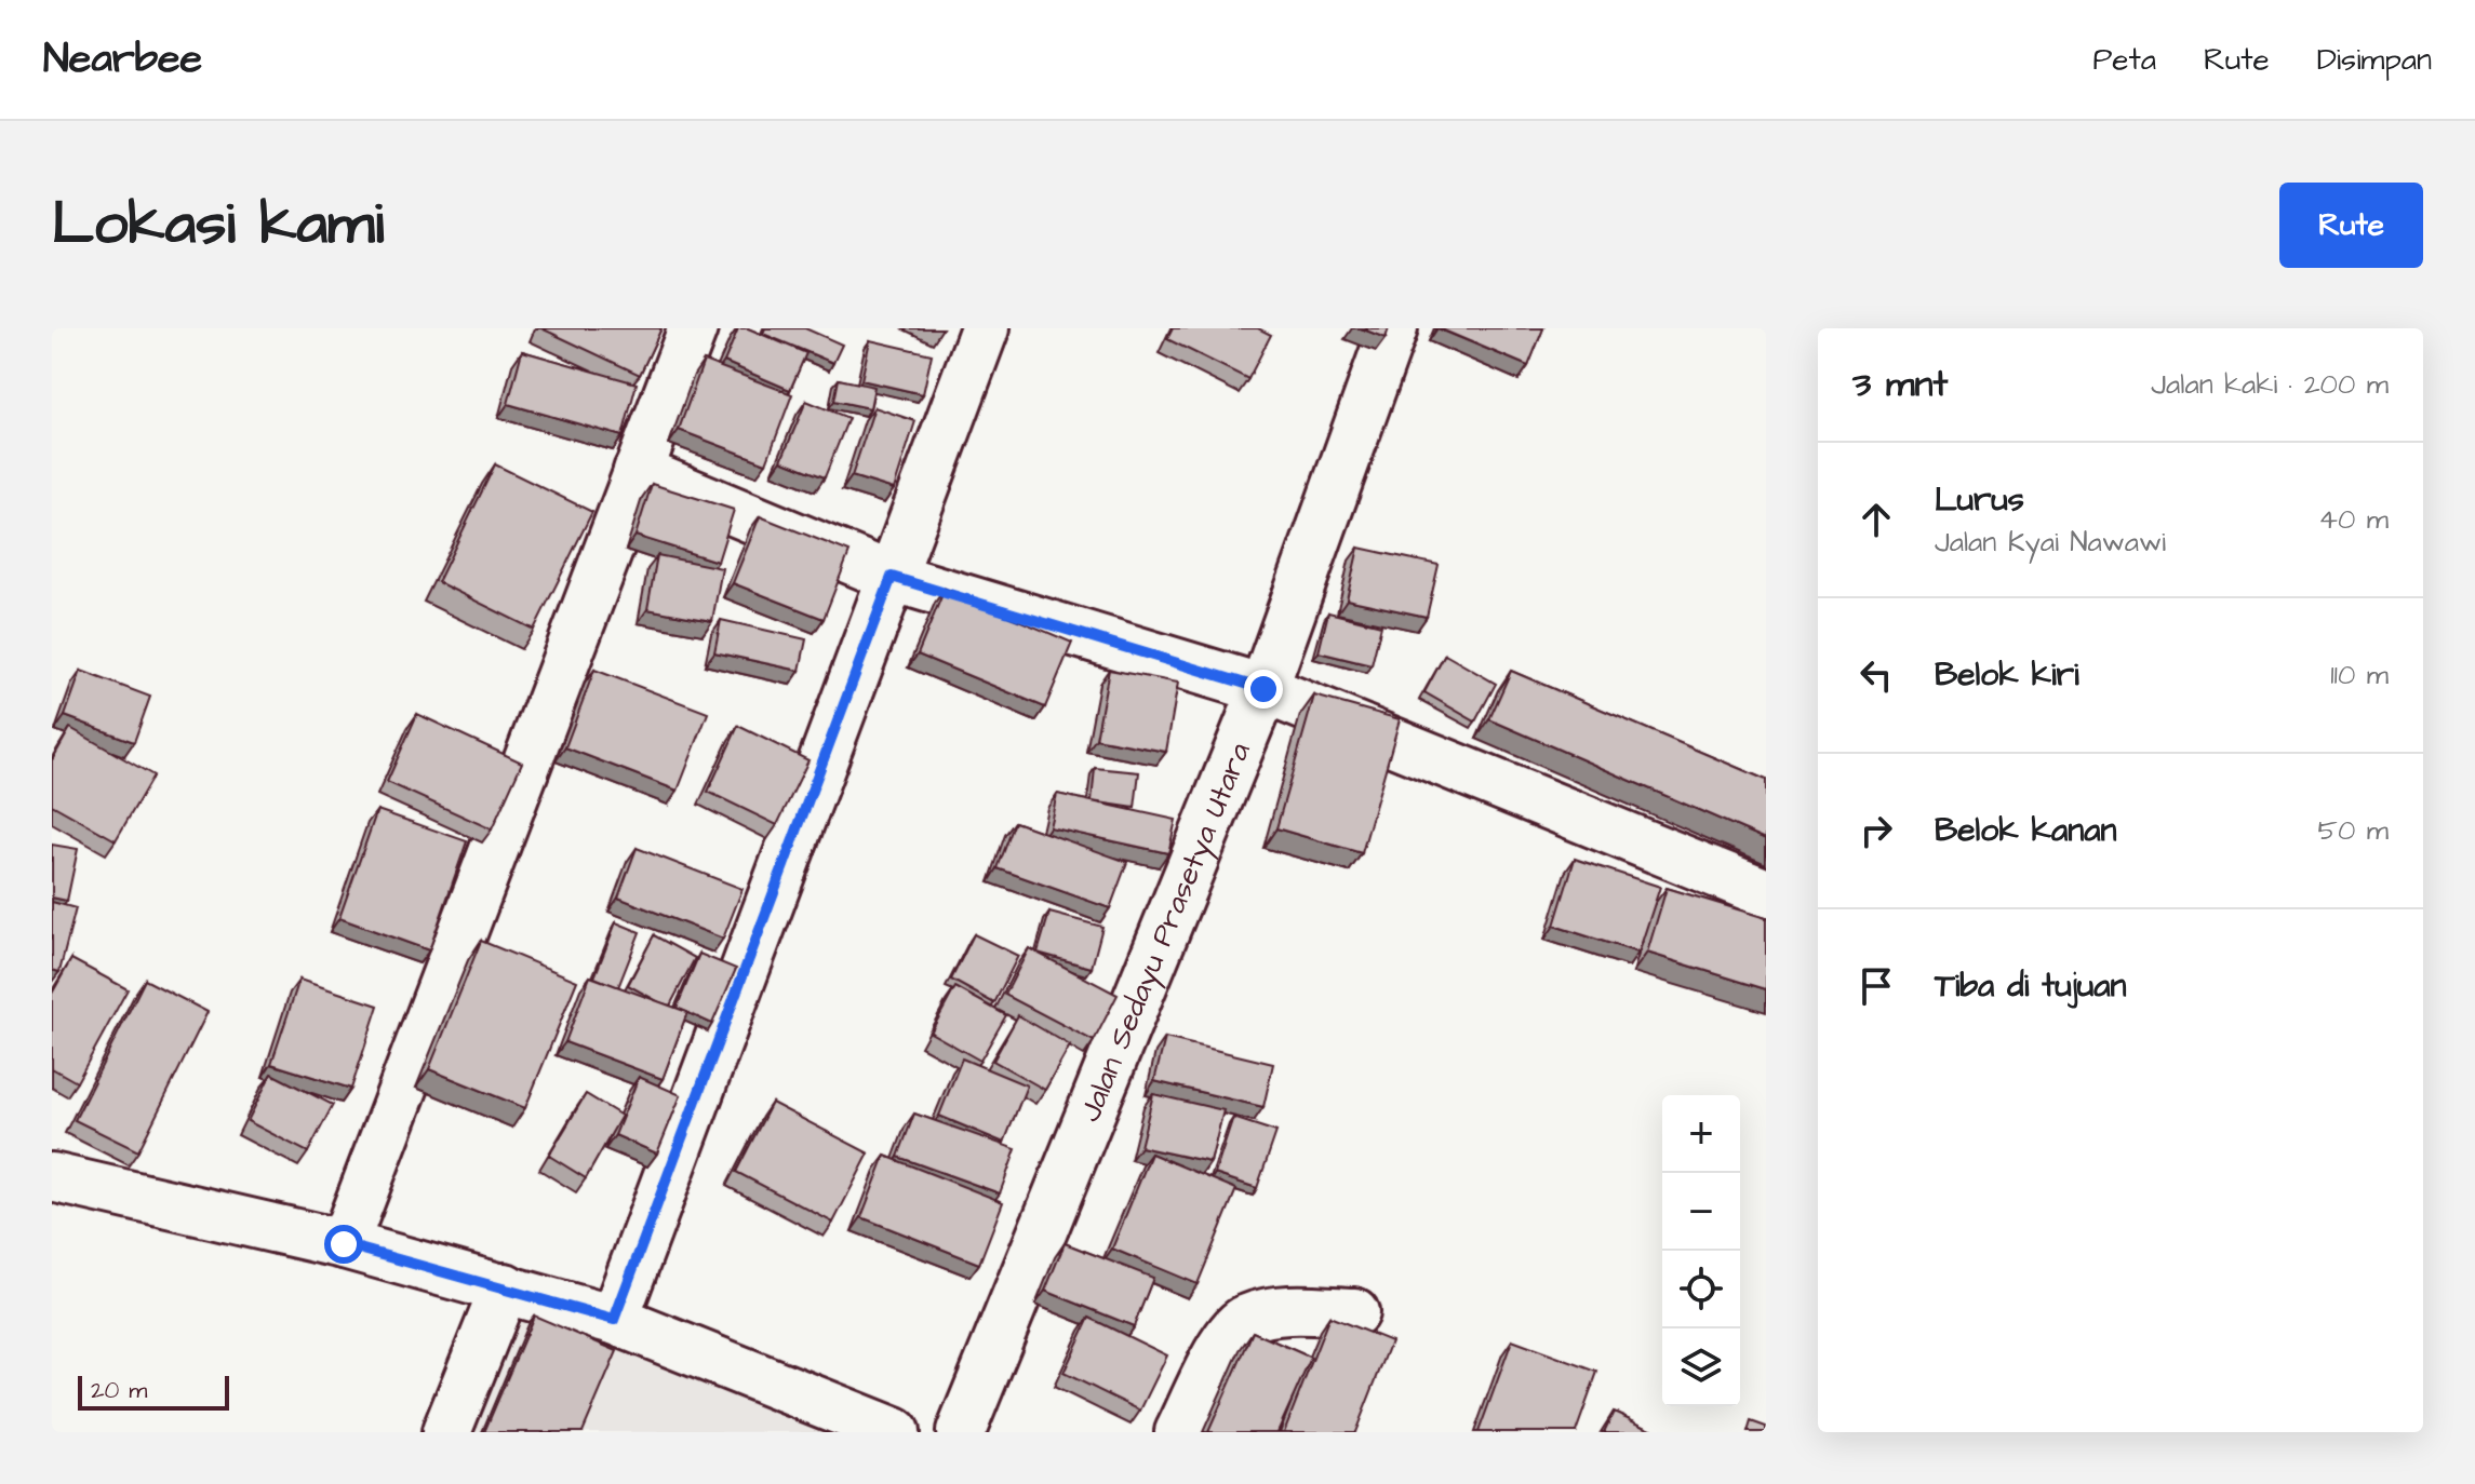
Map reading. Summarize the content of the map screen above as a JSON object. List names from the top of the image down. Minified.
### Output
{"streets":{"street":["Jalan Sedayu Prasetya Utara"]},"scale_bar":"20 m","page":{"header":"Nearbee","nav":["Peta","Rute","Disimpan"],"title":"Lokasi kami","buttons":"Rute","heading":["3 mnt","Jalan kaki · 200 m"],"list":[["Lurus","Jalan Kyai Nawawi","40 m"],["Belok kiri","110 m"],["Belok kanan","50 m"],"Tiba di tujuan"],"map_buttons":["+","−"],"scale":"20 m"}}
